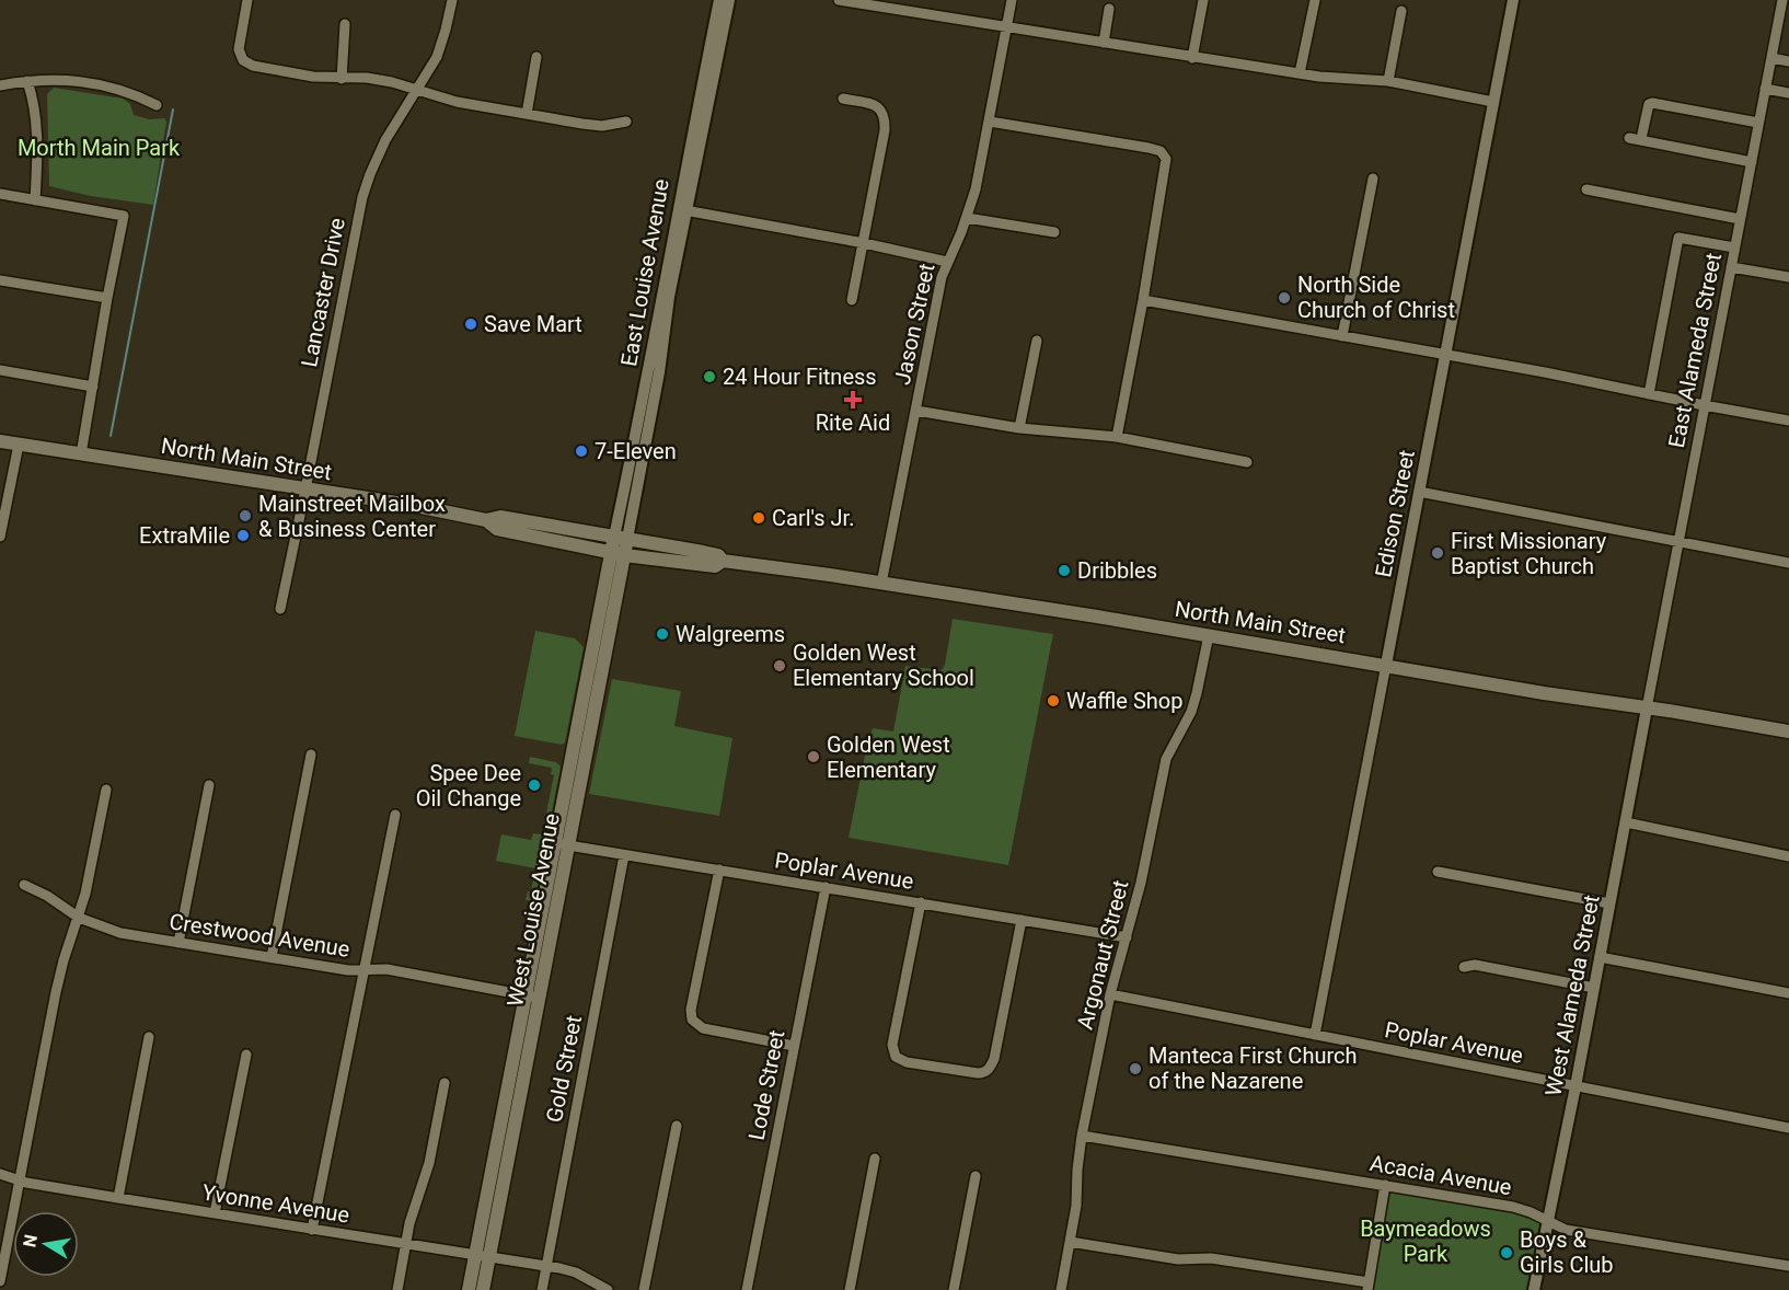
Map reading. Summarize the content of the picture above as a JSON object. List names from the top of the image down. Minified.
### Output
{"streets":{"main road":["East Louise Avenue","North Main Street","West Louise Avenue"],"street":["Lancaster Drive","Jason Street","East Alameda Street","Edison Street","Poplar Avenue","Crestwood Avenue","Argonaut Street","West Alameda Street","Gold Street","Lode Street","Acacia Avenue","Yvonne Avenue"]},"crossings":[["East Louise Avenue","North Main Street"],["East Louise Avenue","West Louise Avenue"],["Lancaster Drive","North Main Street"],["Jason Street","North Main Street"],["East Alameda Street","North Main Street"],["East Alameda Street","West Alameda Street"],["North Main Street","Edison Street"],["North Main Street","West Louise Avenue"],["North Main Street","Argonaut Street"],["North Main Street","West Alameda Street"],["Edison Street","Poplar Avenue"],["Poplar Avenue","West Louise Avenue"],["Poplar Avenue","Argonaut Street"],["Poplar Avenue","West Alameda Street"],["Poplar Avenue","Gold Street"],["Poplar Avenue","Lode Street"],["West Louise Avenue","Crestwood Avenue"],["West Louise Avenue","Yvonne Avenue"],["Argonaut Street","Acacia Avenue"],["West Alameda Street","Acacia Avenue"],["Gold Street","Yvonne Avenue"]],"parks":["Morth Main Park","Baymeadows Park"],"places":{"other":["North Side Church of Christ","Save Mart","24 Hour Fitness","7-Eleven","Mainstreet Mailbox & Business Center","Carl's Jr.","ExtraMile","First Missionary Baptist Church","Dribbles","Walgreems","Golden West Elementary School","Waffle Shop","Golden West Elementary","Spee Dee Oil Change","Manteca First Church of the Nazarene","Boys & Girls Club"],"health":["Rite Aid"]},"north":"left"}
